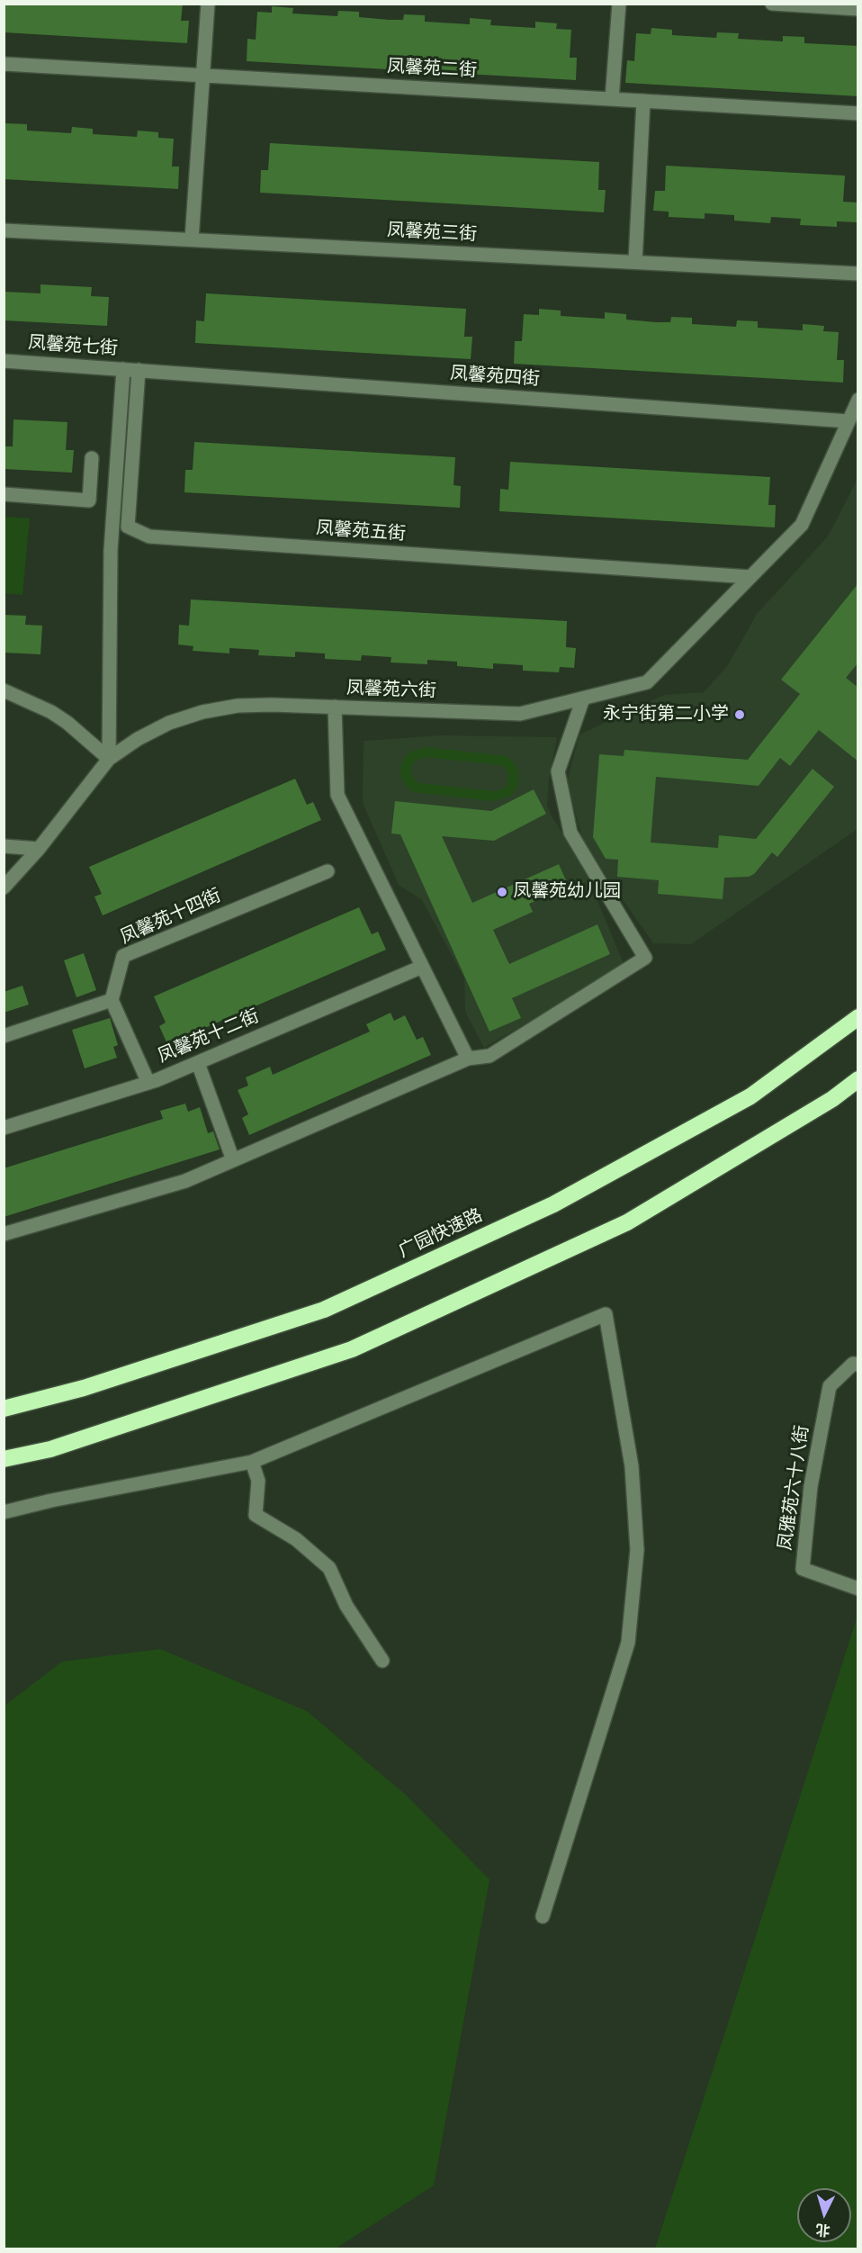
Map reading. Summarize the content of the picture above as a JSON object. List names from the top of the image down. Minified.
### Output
{"streets":{"highway":["广园快速路"],"street":["凤馨苑二街","凤馨苑三街","凤馨苑七街","凤馨苑四街","凤馨苑五街","凤馨苑六街","凤馨苑十四街","凤馨苑十二街","凤雅苑六十八街"]},"crossings":[["凤馨苑七街","凤馨苑四街"],["凤馨苑七街","凤馨苑五街"],["凤馨苑四街","凤馨苑五街"],["凤馨苑四街","凤馨苑六街"],["凤馨苑五街","凤馨苑六街"]],"places":["永宁街第二小学","凤馨苑幼儿园"],"north":"bottom"}
